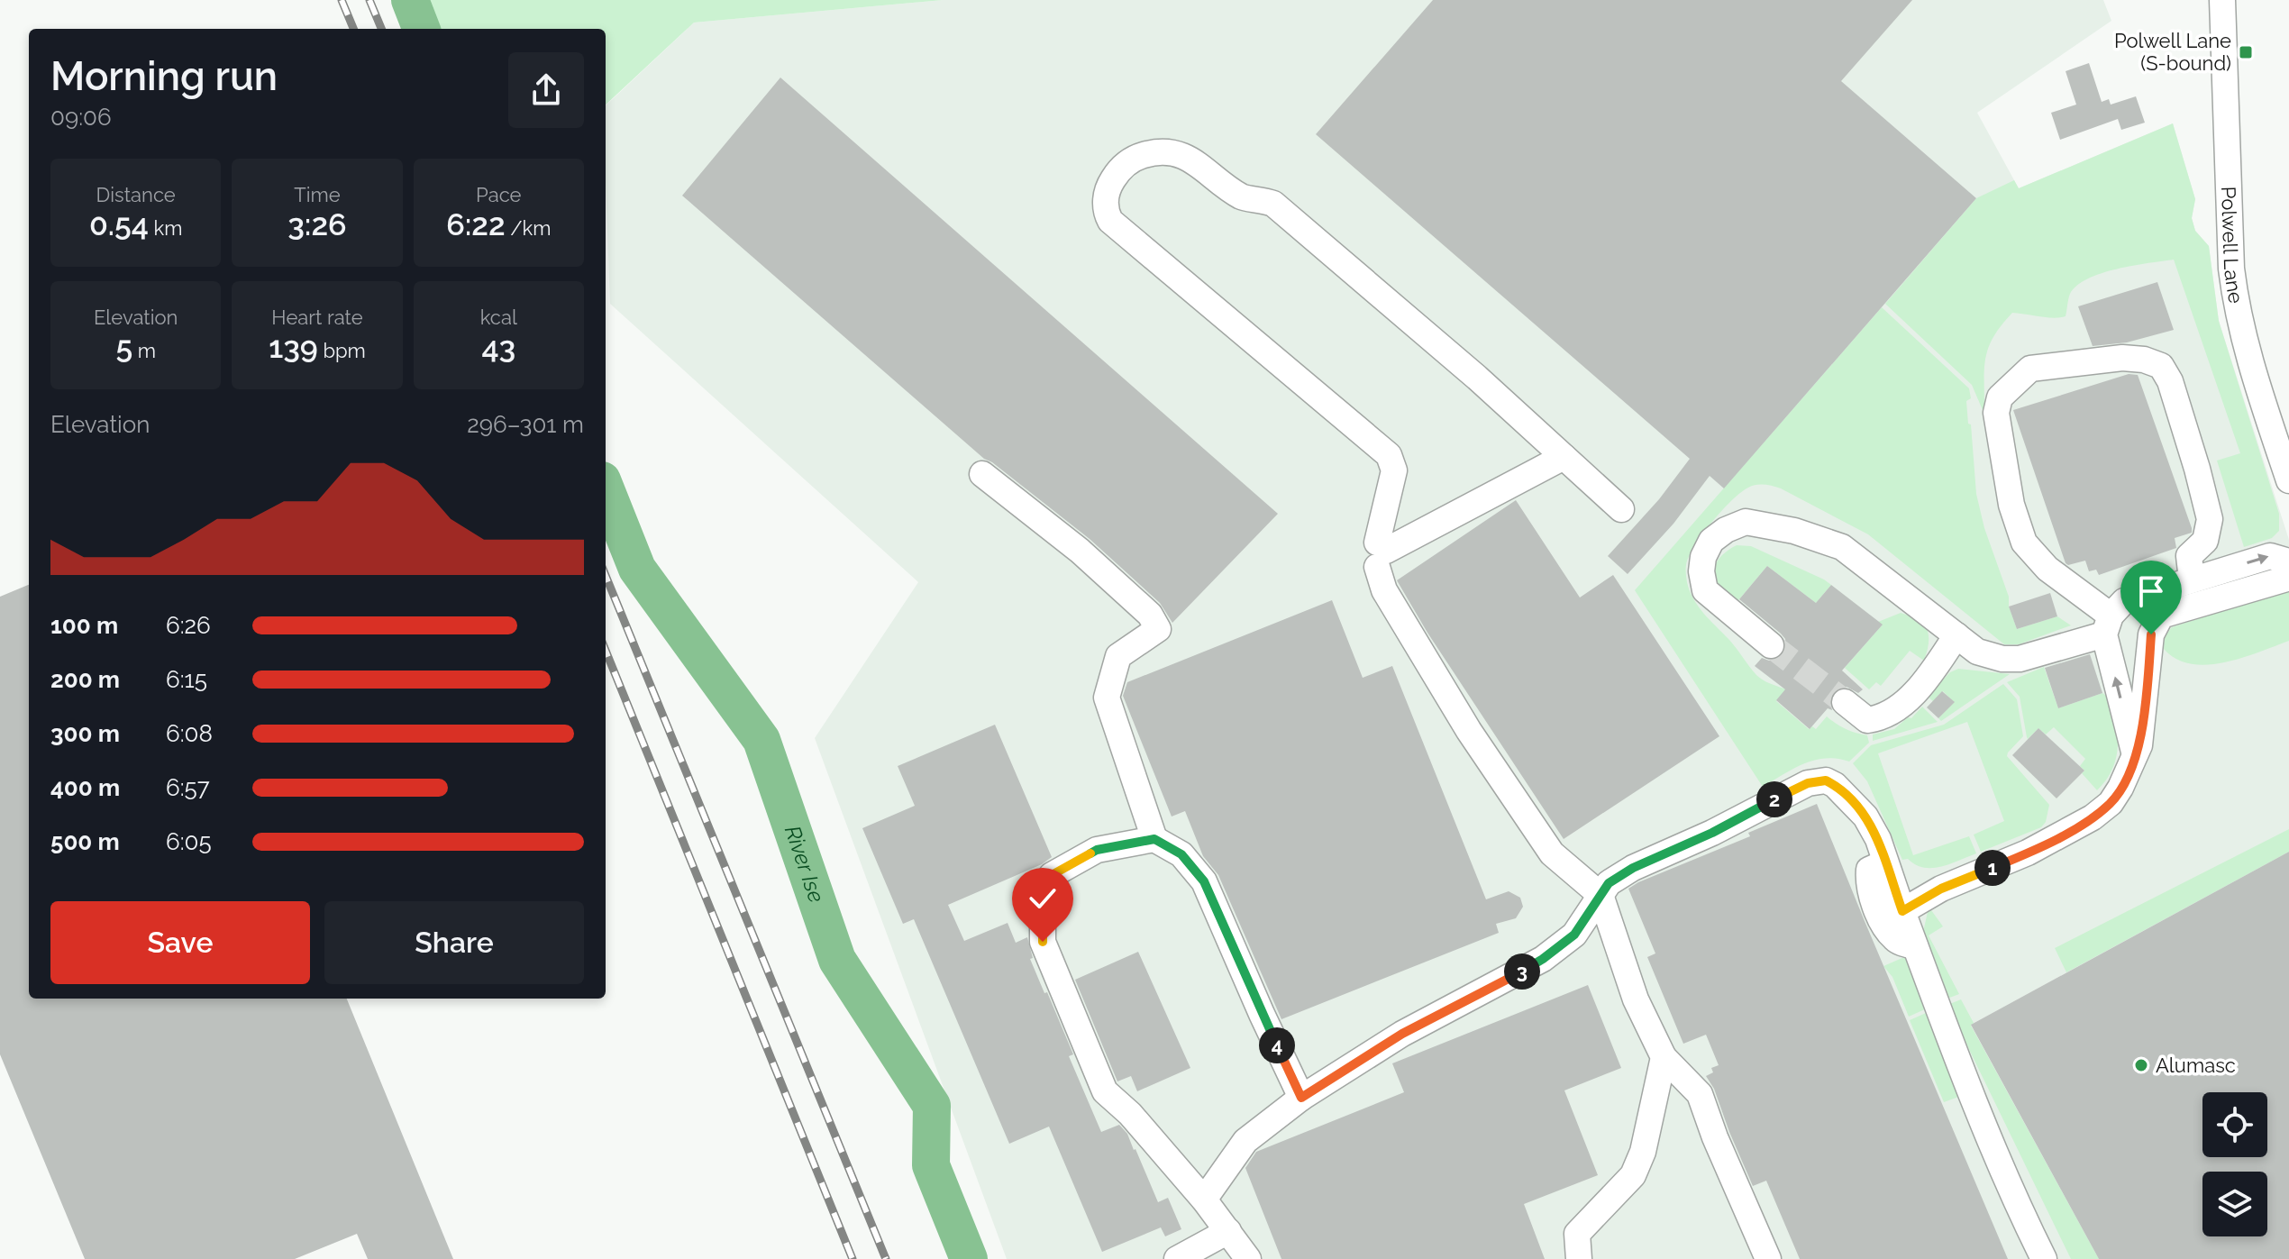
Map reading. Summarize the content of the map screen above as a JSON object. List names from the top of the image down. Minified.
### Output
{"streets":{"street":["Polwell Lane"]},"water":["River Ise"],"places":{"transit":["Polwell Lane (S-bound)"],"other":["Alumasc"]},"page":{"heading":["Morning run","09:06"],"stats":[["Distance","0.54 km"],["Time","3:26"],["Pace","6:22 /km"],["Elevation","5 m"],["Heart rate","139 bpm"],["kcal","43"]],"chart":["Elevation","296–301 m"],"list":[{"name":"100 m","note":"6:26"},{"name":"200 m","note":"6:15"},{"name":"300 m","note":"6:08"},{"name":"400 m","note":"6:57"},{"name":"500 m","note":"6:05"}],"pins":["2","1","3","4"],"buttons":["Save","Share"]}}
